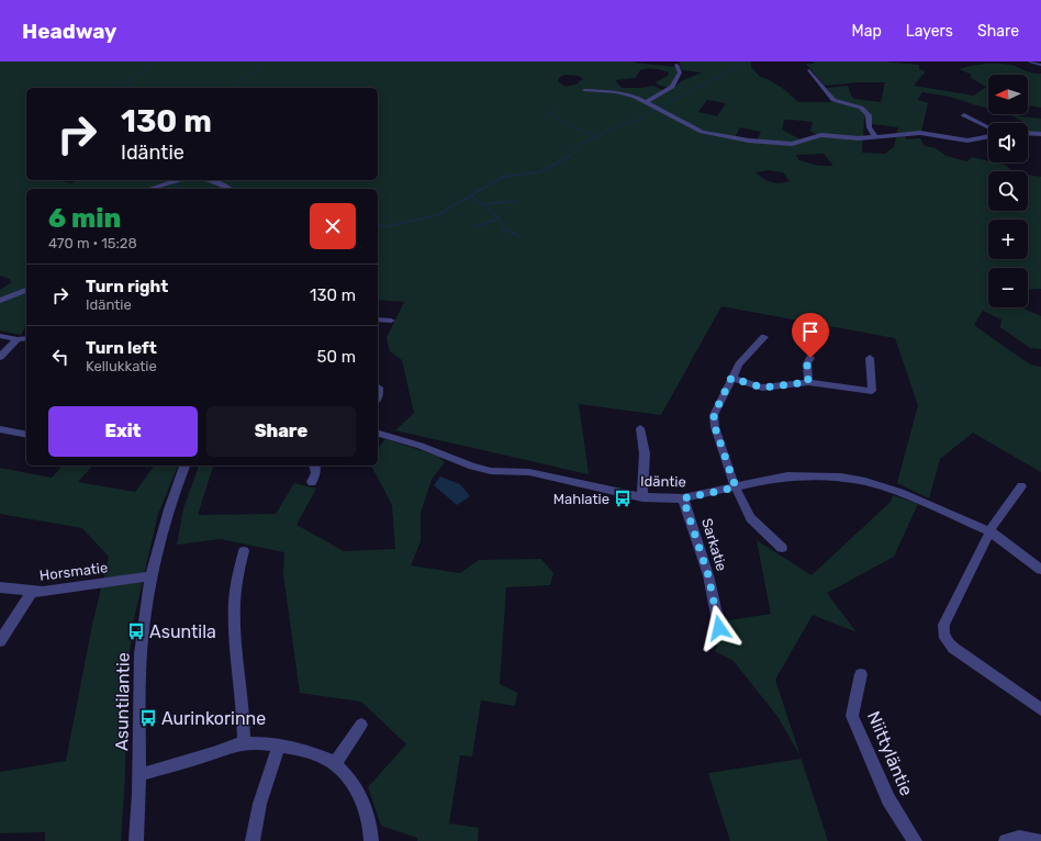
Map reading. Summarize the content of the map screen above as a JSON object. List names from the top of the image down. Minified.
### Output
{"streets":{"street":["Idäntie","Sarkatie","Horsmatie","Asuntilantie","Niittyläntie"]},"crossings":[["Idäntie","Sarkatie"],["Horsmatie","Asuntilantie"]],"places":{"bus stop":["Mahlatie","Asuntila","Aurinkorinne"]},"north":"left","page":{"header":"Headway","nav":["Map","Layers","Share"],"map_buttons":["+","−"],"turn":["130 m","Idäntie"],"heading":["6 min","470 m · 15:28"],"list":[{"name":"Turn right","note":"Idäntie","value":"130 m"},{"name":"Turn left","note":"Kellukkatie","value":"50 m"}],"buttons":["Exit","Share"]}}
